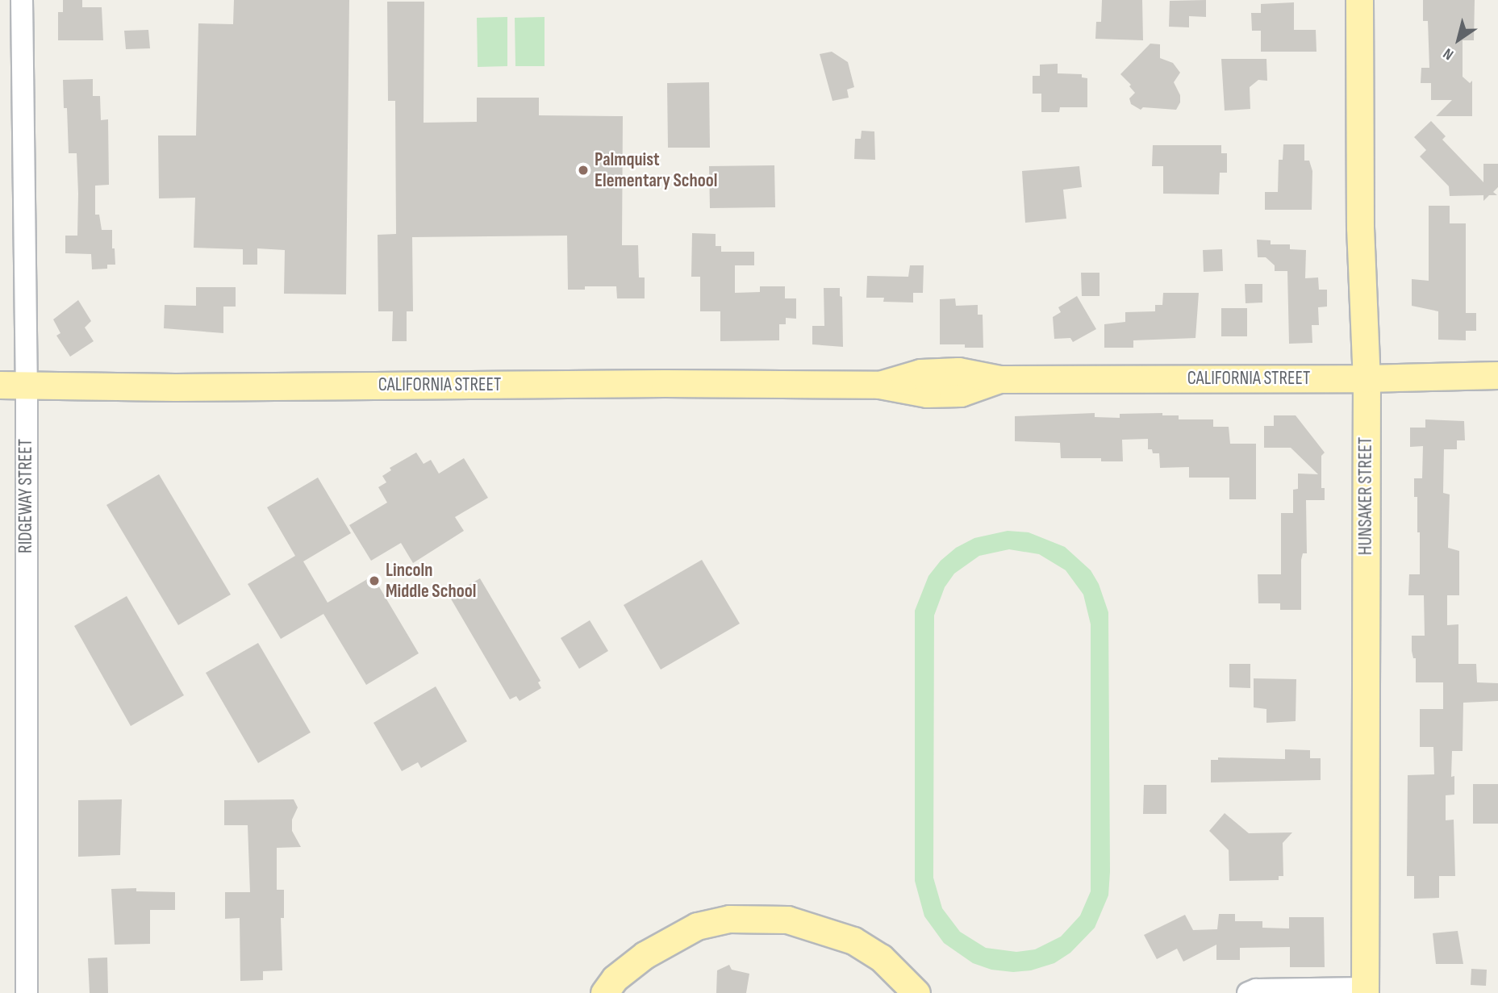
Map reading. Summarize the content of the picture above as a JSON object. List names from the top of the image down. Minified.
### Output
{"streets":{"main road":["CALIFORNIA STREET","HUNSAKER STREET"],"street":["RIDGEWAY STREET"]},"crossings":[["CALIFORNIA STREET","RIDGEWAY STREET"],["CALIFORNIA STREET","HUNSAKER STREET"]],"places":["Palmquist Elementary School","Lincoln Middle School"],"north":"bottom left"}
